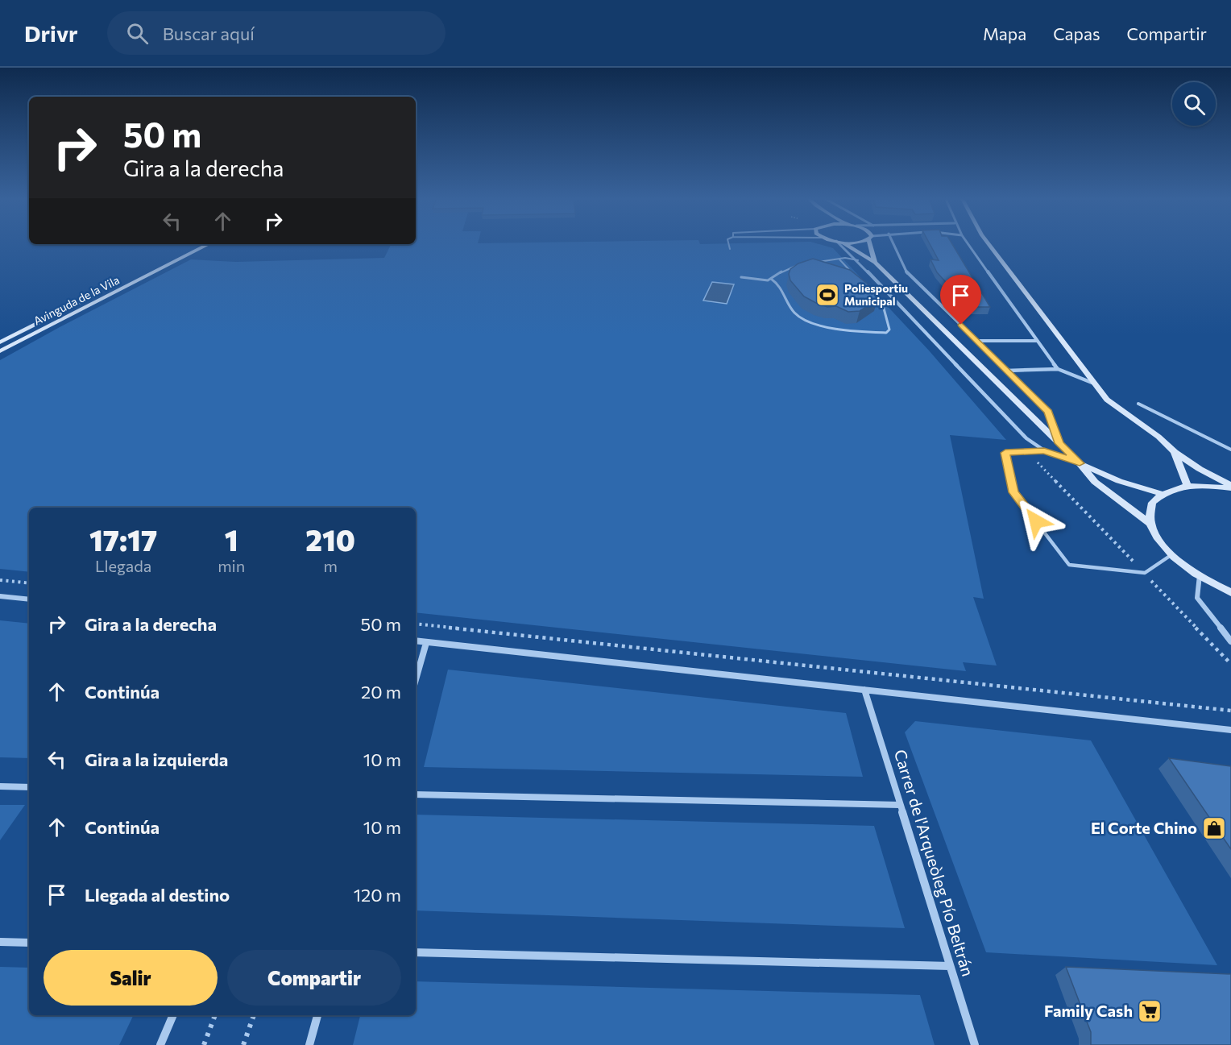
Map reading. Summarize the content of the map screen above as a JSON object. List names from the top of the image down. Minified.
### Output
{"streets":{"street":["Avinguda de la Vila","Carrer de l'Arqueòleg Pío Beltrán"]},"places":{"sports":["Poliesportiu Municipal"],"shop":["El Corte Chino"],"supermarket":["Family Cash"]},"page":{"header":"Drivr","search":"Buscar aquí","nav":["Mapa","Capas","Compartir"],"turn":["50 m","Gira a la derecha"],"eta":["17:17","Llegada","1","min","210","m"],"list":[{"name":"Gira a la derecha","value":"50 m"},{"name":"Continúa","value":"20 m"},{"name":"Gira a la izquierda","value":"10 m"},{"name":"Continúa","value":"10 m"},{"name":"Llegada al destino","value":"120 m"}],"buttons":["Salir","Compartir"]}}
